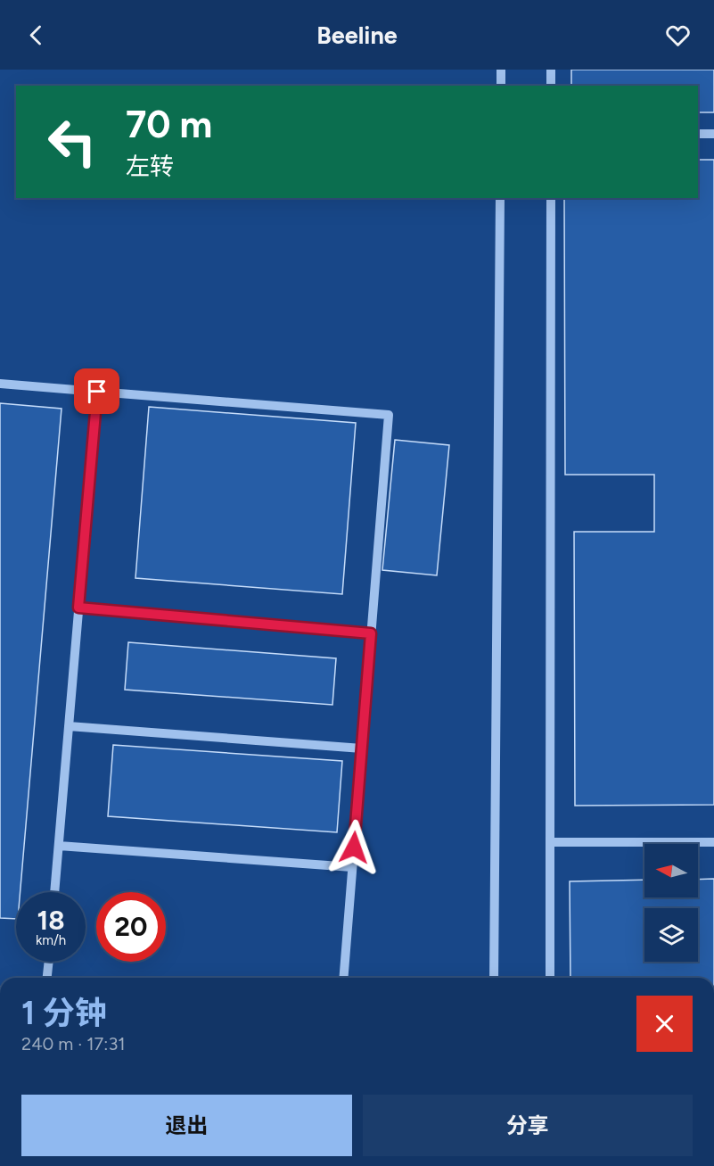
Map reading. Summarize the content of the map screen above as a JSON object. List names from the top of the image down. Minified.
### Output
{"north":"left","page":{"header":"Beeline","turn":["70 m","左转"],"speed":"18 km/h","limit":"20","heading":["1 分钟","240 m · 17:31"],"buttons":["退出","分享"]}}
